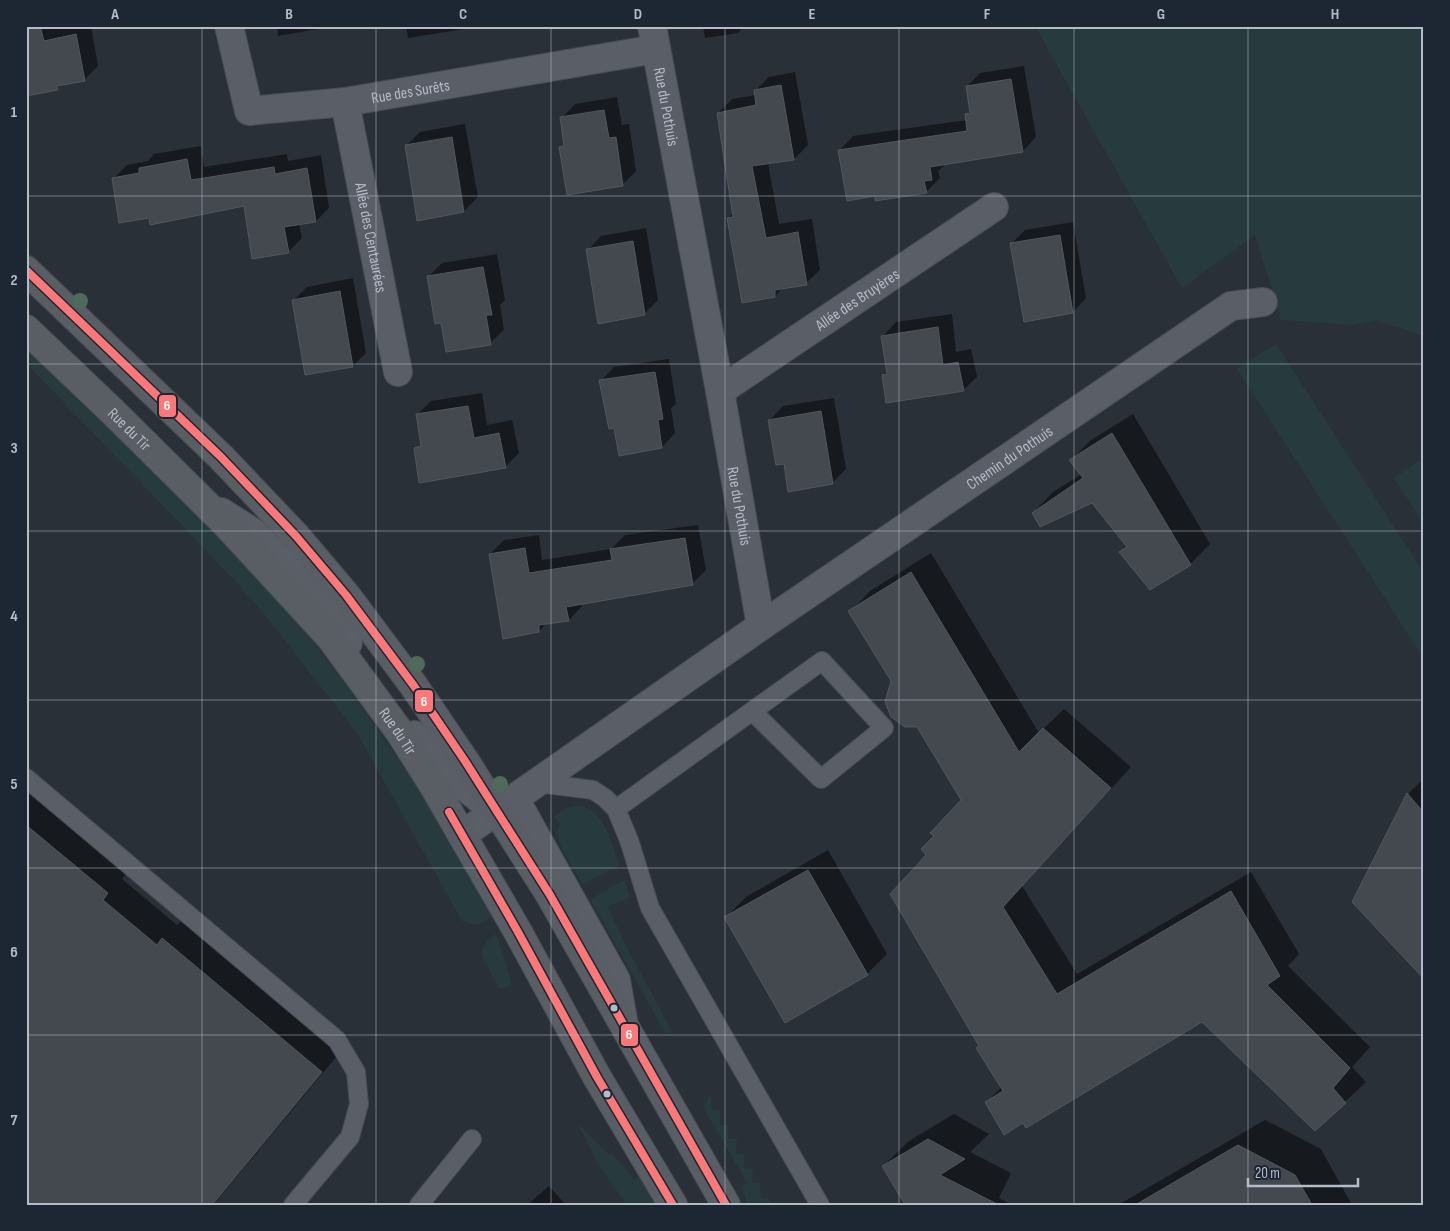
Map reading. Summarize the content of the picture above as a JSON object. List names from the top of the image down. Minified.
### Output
{"streets":{"main road":["Rue du Tir"],"street":["Rue des Surêts","Rue du Pothuis","Allée des Centaurées","Allée des Bruyères","Chemin du Pothuis"]},"crossings":[["Rue des Surêts","Rue du Pothuis"],["Rue des Surêts","Allée des Centaurées"],["Rue du Pothuis","Allée des Bruyères"],["Rue du Pothuis","Chemin du Pothuis"]],"lines":["transit line 6"],"scale_bar":"20 m","grid":{"columns":["A","B","C","D","E","F","G","H"],"rows":["1","2","3","4","5","6","7"]}}
